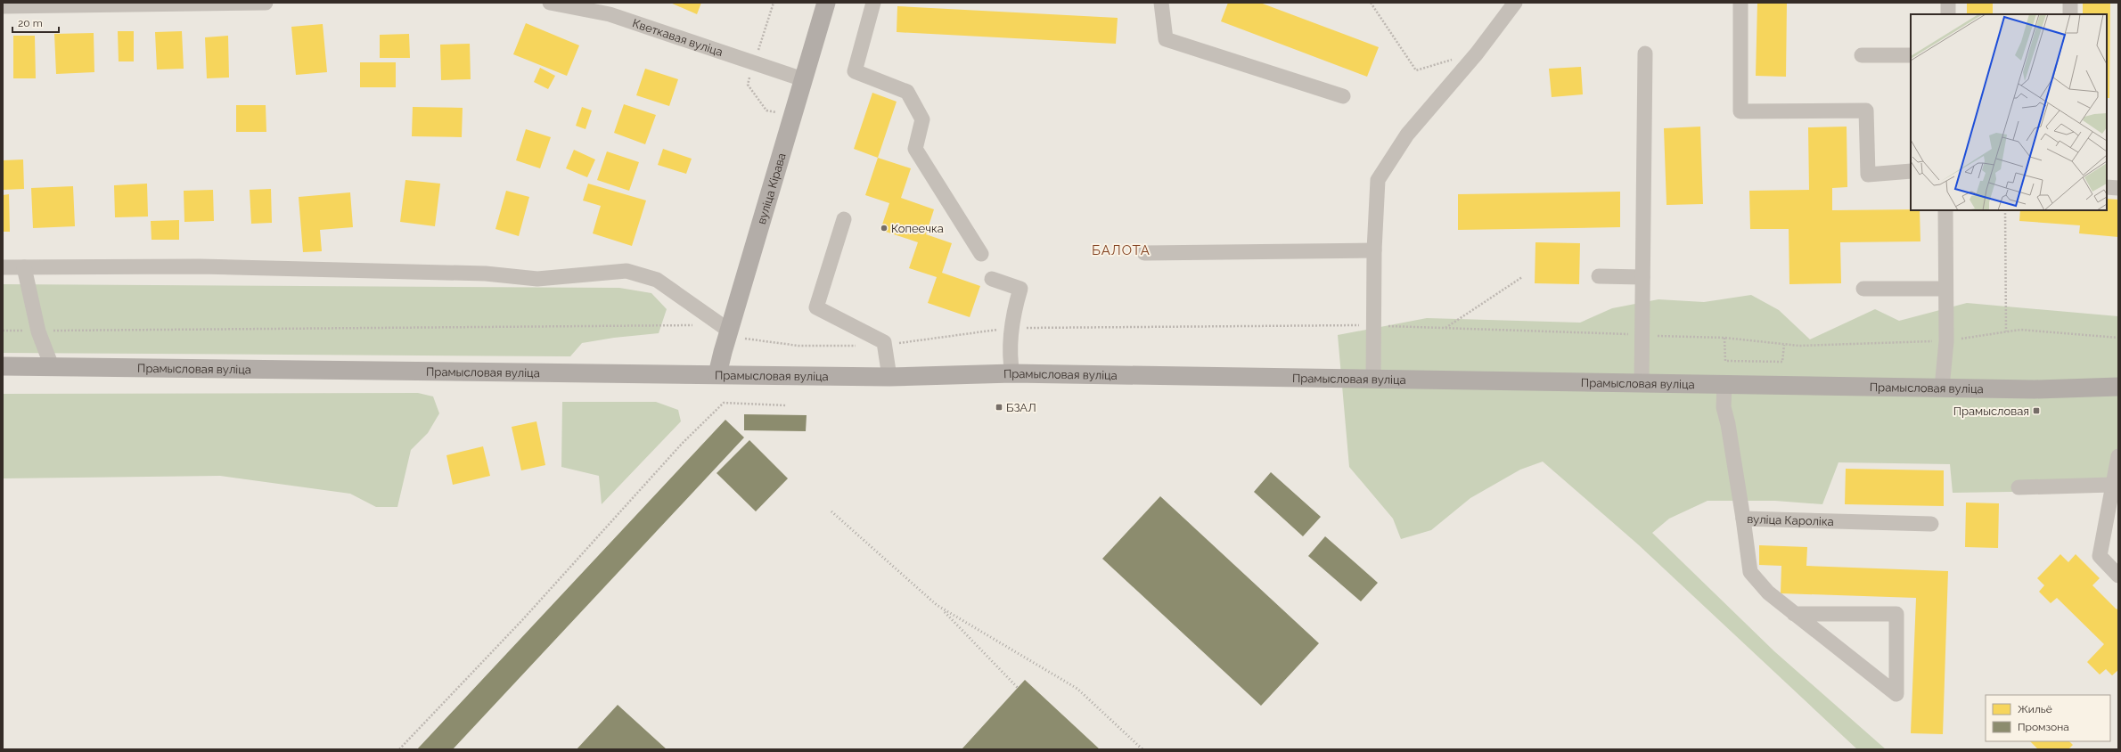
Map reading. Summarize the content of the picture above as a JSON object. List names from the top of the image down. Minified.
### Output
{"streets":{"main road":["вуліца Кірава","Прамысловая вуліца"],"street":["Кветкавая вуліца","вуліца Кароліка"]},"crossings":[["Кветкавая вуліца","вуліца Кірава"],["вуліца Кірава","Прамысловая вуліца"],["Прамысловая вуліца","вуліца Кароліка"]],"districts":["БАЛОТА"],"places":{"other":["Копеечка"],"transit":["БЗАЛ","Прамысловая"]},"legend":["Жильё","Промзона"],"scale_bar":"20 m"}
